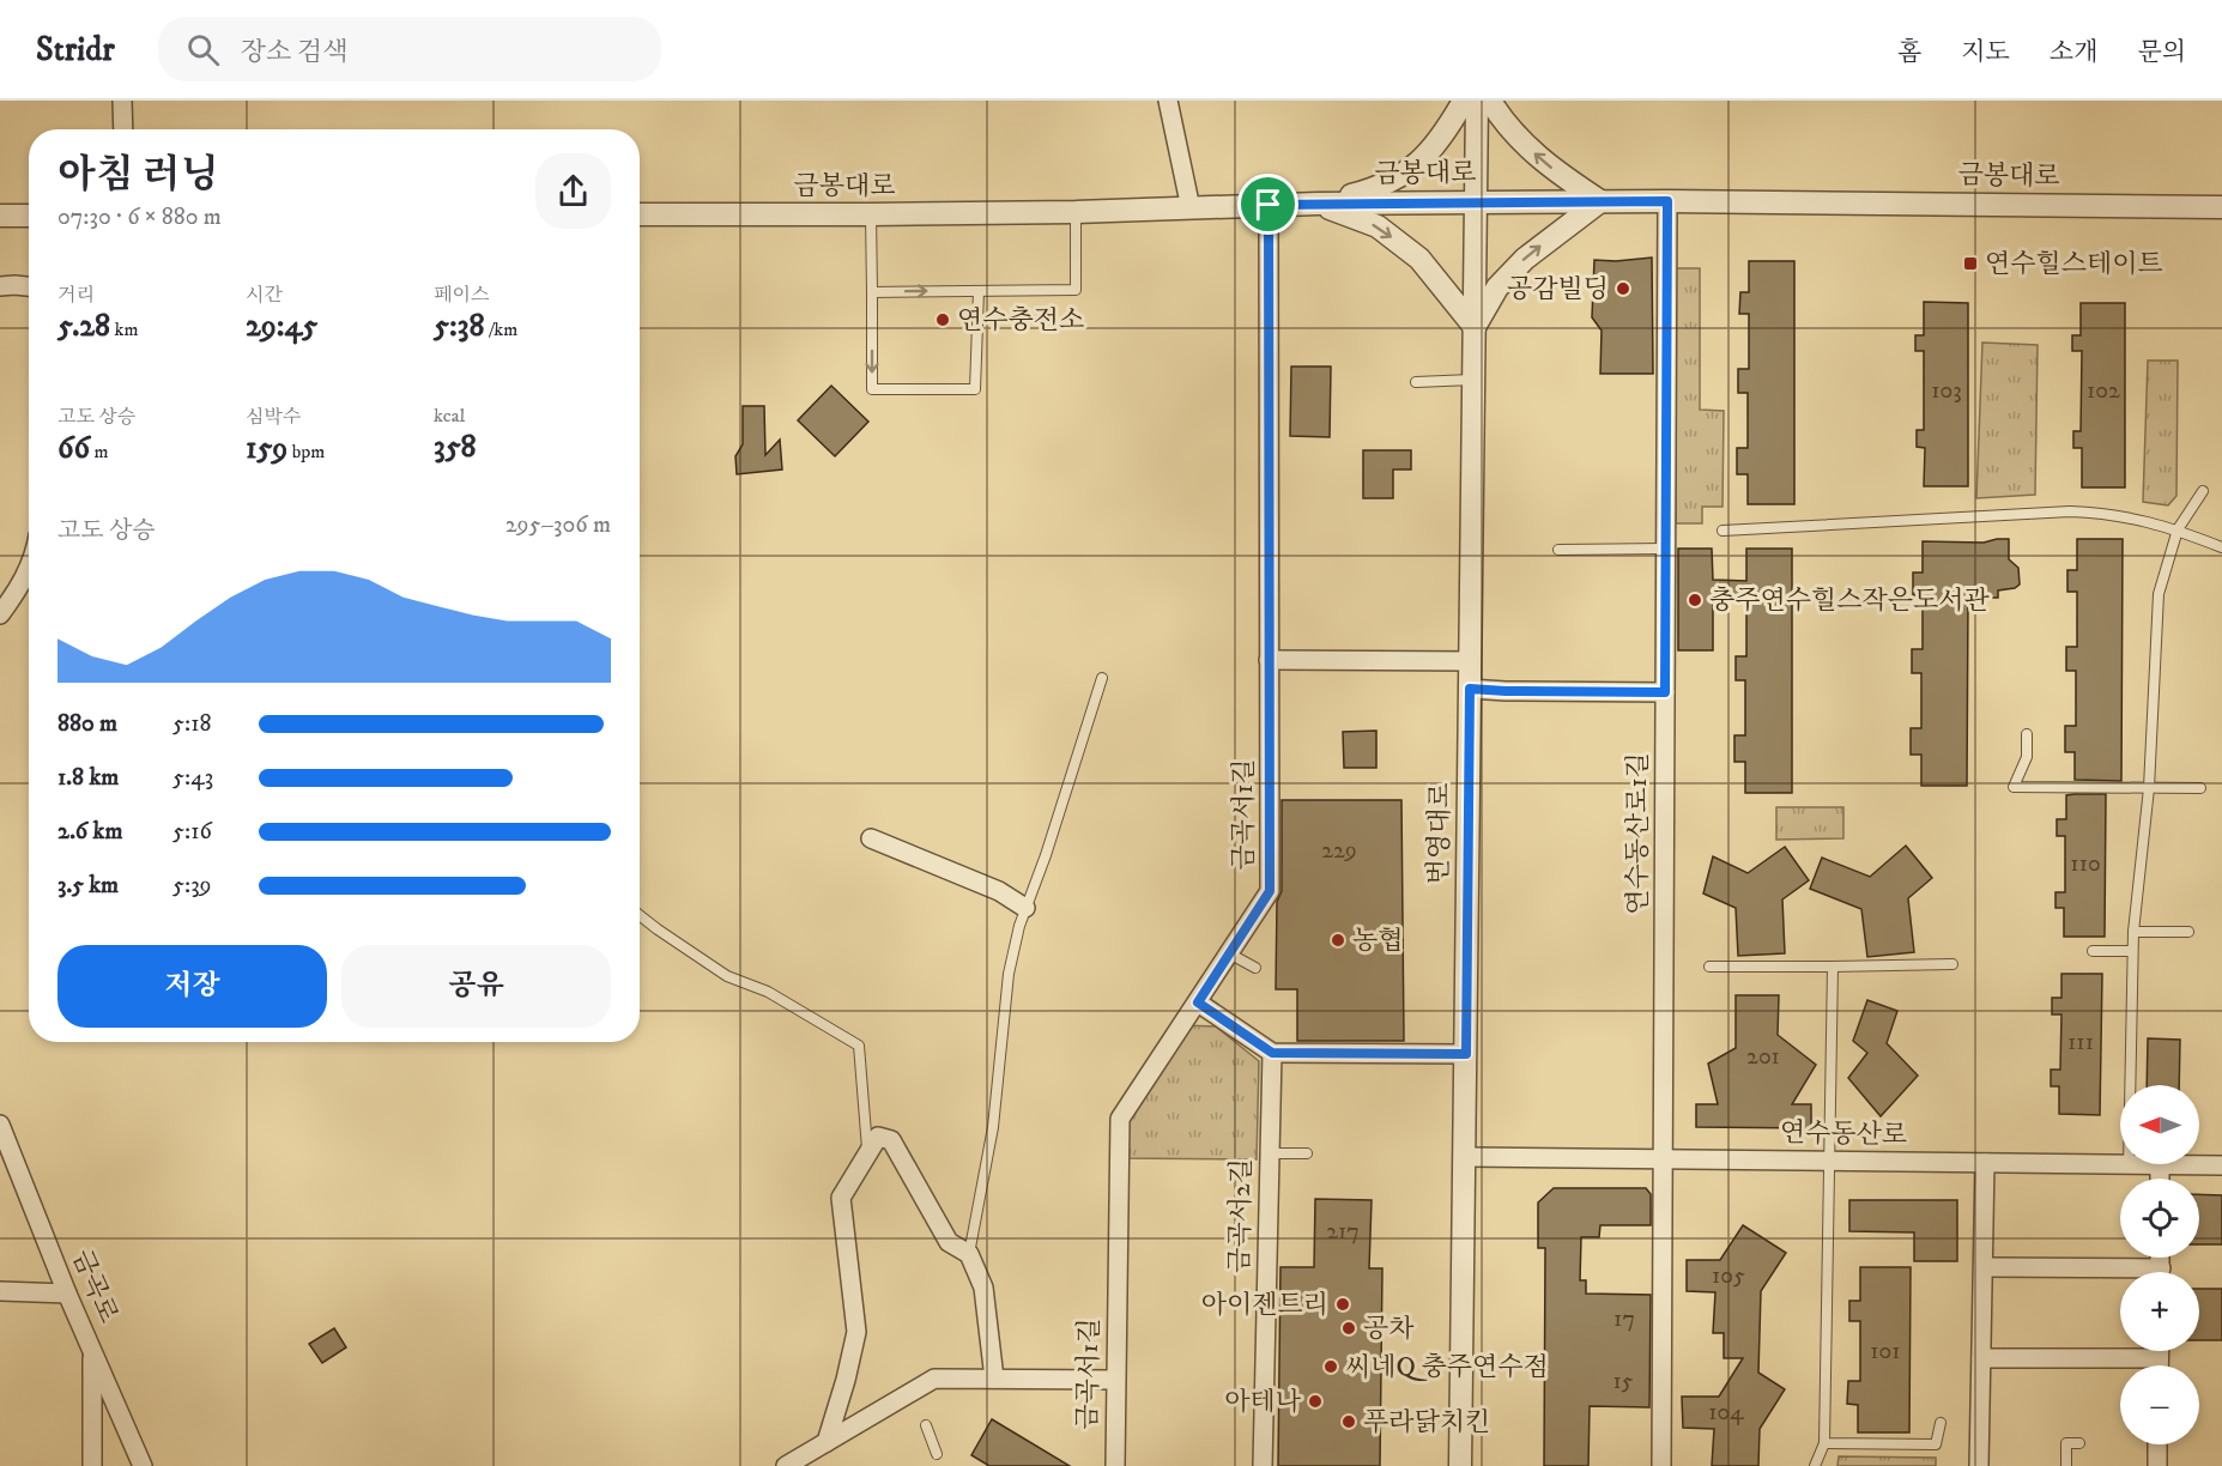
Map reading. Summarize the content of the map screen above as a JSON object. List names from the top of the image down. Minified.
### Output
{"streets":{"street":["금봉대로","금곡서1길","번영대로","연수동산로1길","연수동산로","금곡서2길","금곡로"]},"crossings":[["금봉대로","금곡서1길"],["금봉대로","번영대로"],["금봉대로","연수동산로1길"],["번영대로","연수동산로"],["연수동산로1길","연수동산로"]],"places":{"transit":["연수힐스테이트"],"other":["공감빌딩","연수충전소","충주연수힐스작은도서관","농협","아이젠트리","공차","씨네Q 충주연수점","아테나","푸라닭치킨"]},"house_numbers":["103","102","229","110","111","201","217","105","17","101","15","104"],"north":"left","page":{"header":"Stridr","search":"장소 검색","nav":["홈","지도","소개","문의"],"heading":["아침 러닝","07:30 · 6 × 880 m"],"stats":[["거리","5.28 km"],["시간","29:45"],["페이스","5:38 /km"],["고도 상승","66 m"],["심박수","159 bpm"],["kcal","358"]],"chart":["고도 상승","295–306 m"],"list":[{"name":"880 m","note":"5:18"},{"name":"1.8 km","note":"5:43"},{"name":"2.6 km","note":"5:16"},{"name":"3.5 km","note":"5:39"}],"buttons":["저장","공유"],"map_buttons":["+","−"]}}
